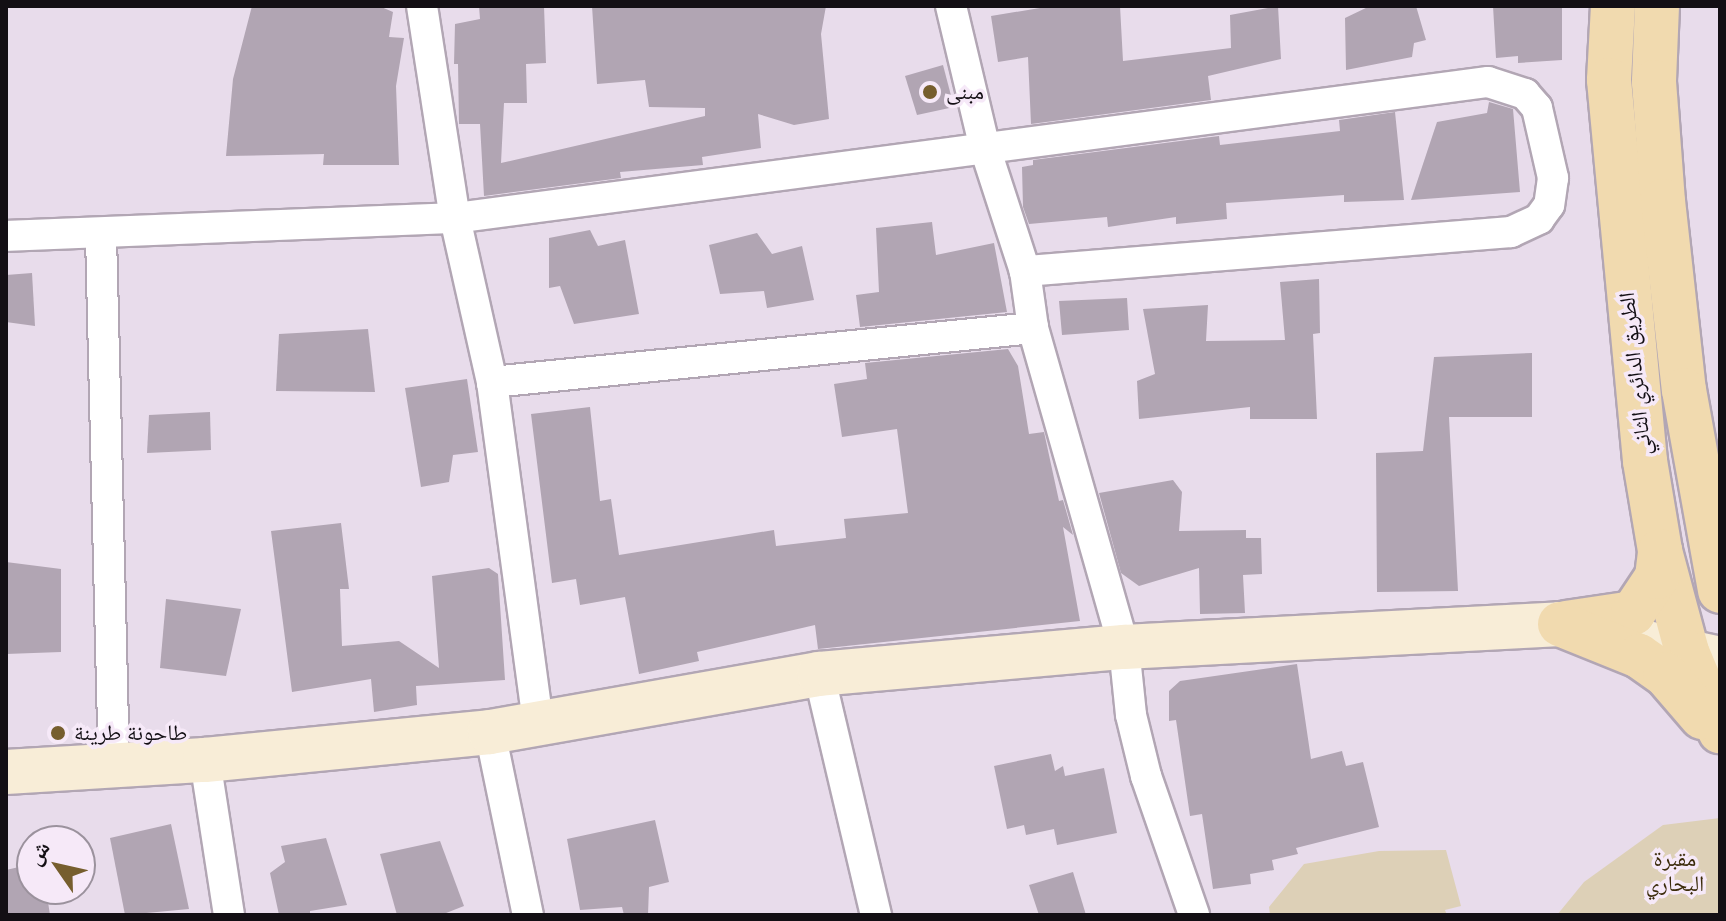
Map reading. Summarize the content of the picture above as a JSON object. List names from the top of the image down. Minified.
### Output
{"streets":{"main road":["الطريق الدائري الثاني"]},"parks":["مقبرة البحاري"],"places":["مبنى","طاحونة طرينة"],"north":"top left"}
